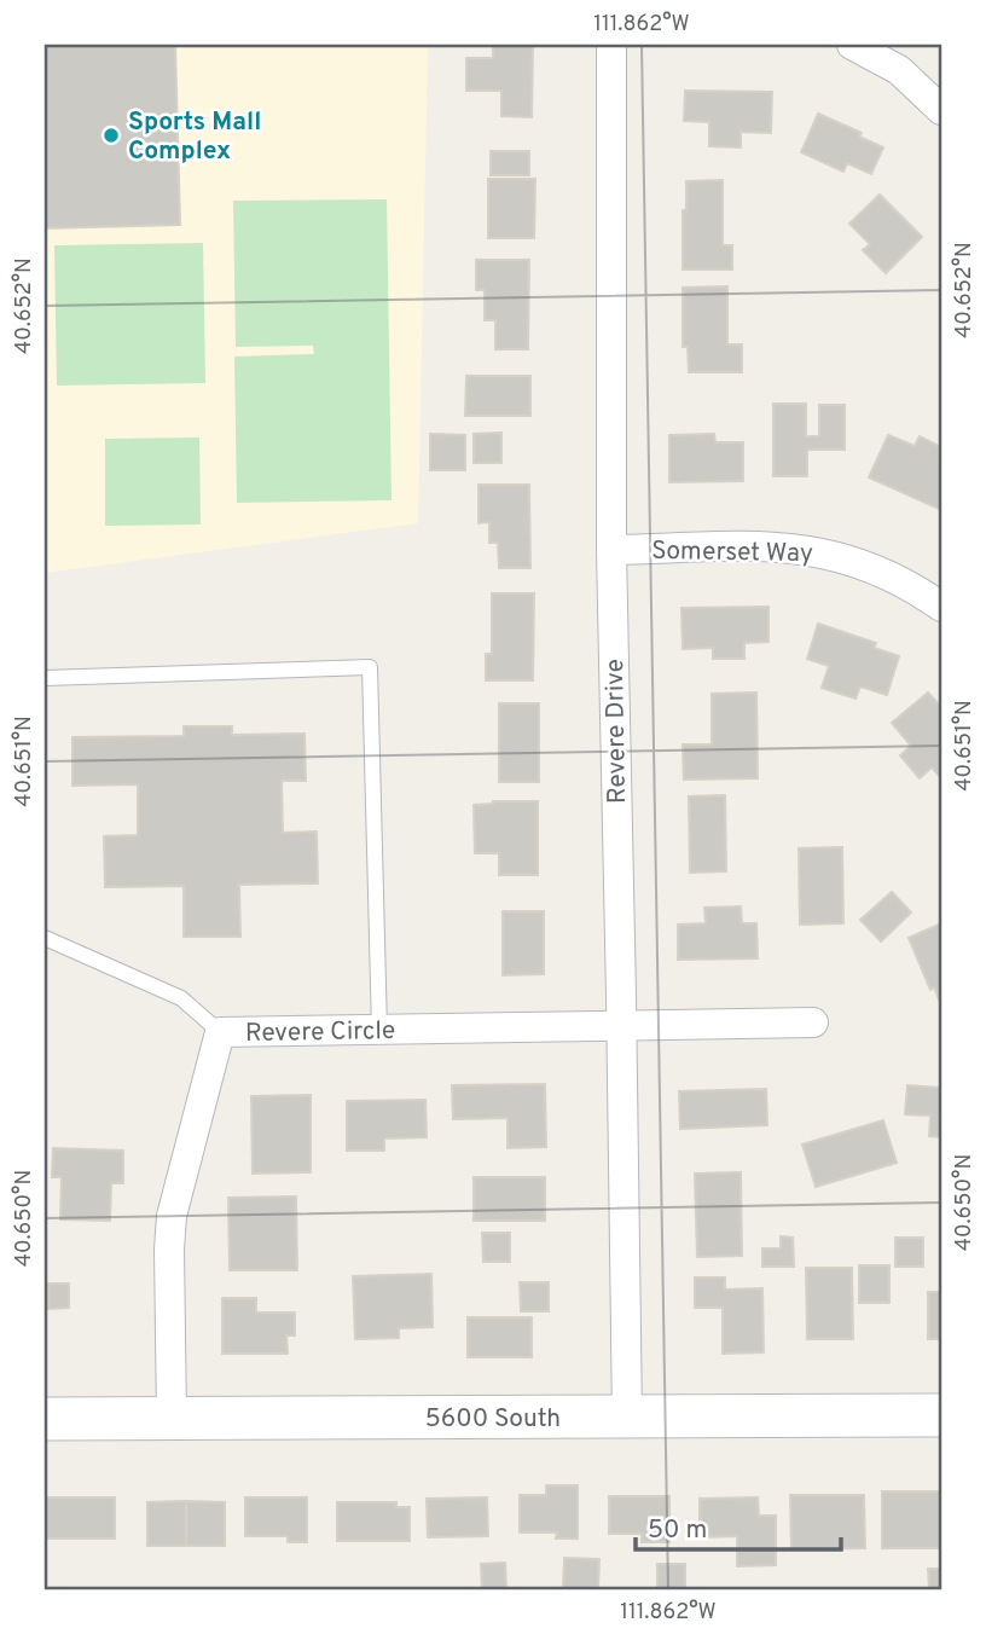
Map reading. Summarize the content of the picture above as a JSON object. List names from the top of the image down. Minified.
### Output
{"streets":{"main road":["5600 South"],"street":["Somerset Way","Revere Drive","Revere Circle"]},"crossings":[["Somerset Way","Revere Drive"],["Revere Drive","Revere Circle"],["Revere Drive","5600 South"],["Revere Circle","5600 South"]],"places":["Sports Mall Complex"],"scale_bar":"50 m","coordinates":["111.862°W","40.652°N","40.651°N","40.650°N"]}
